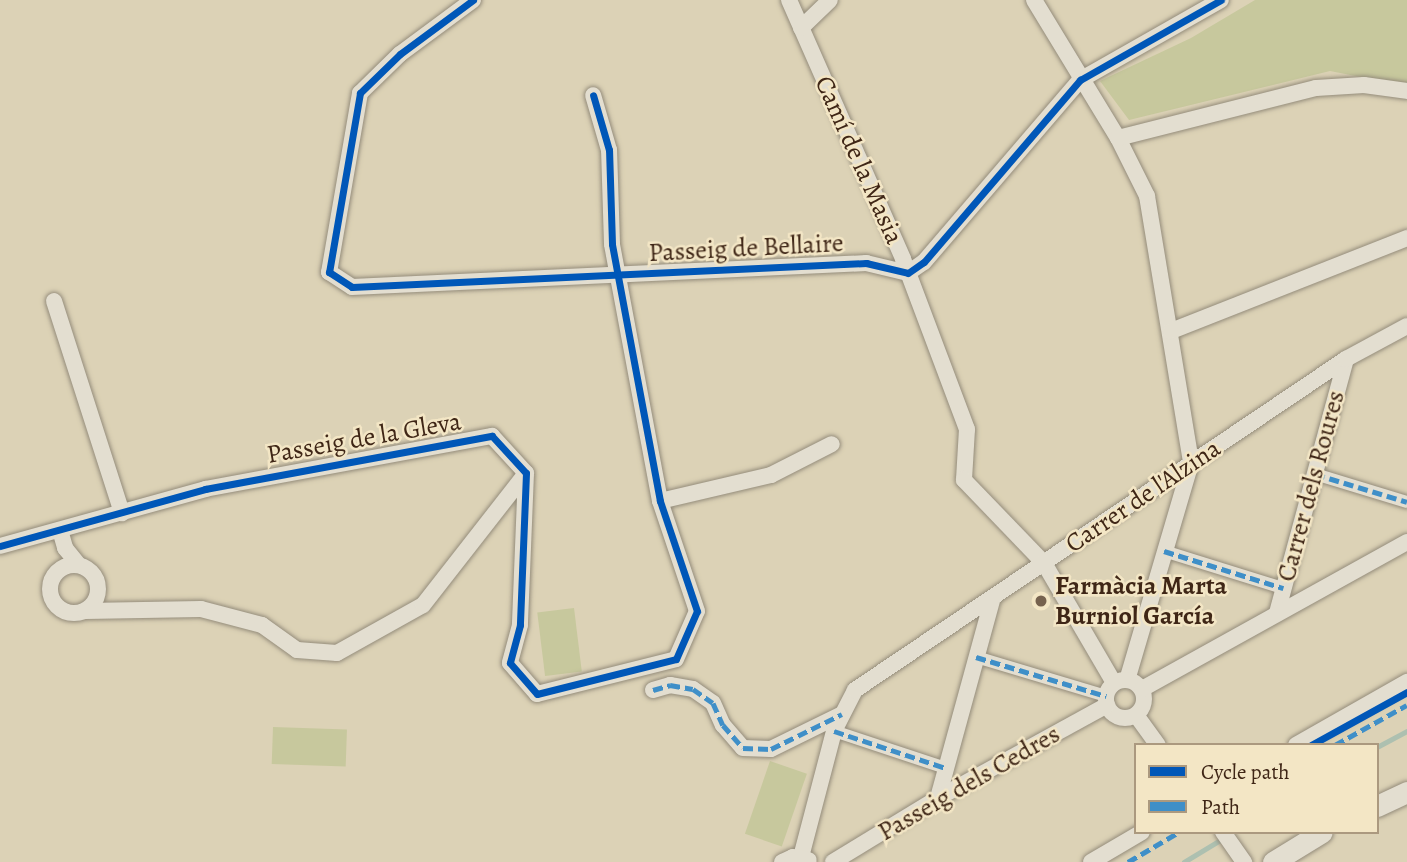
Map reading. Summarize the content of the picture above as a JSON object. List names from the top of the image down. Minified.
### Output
{"streets":{"street":["Camí de la Masia","Passeig de Bellaire","Passeig de la Gleva","Carrer dels Roures","Carrer de l'Alzina","Passeig dels Cedres"]},"crossings":[["Camí de la Masia","Passeig de Bellaire"],["Camí de la Masia","Carrer de l'Alzina"],["Camí de la Masia","Passeig dels Cedres"],["Carrer dels Roures","Carrer de l'Alzina"]],"places":["Farmàcia Marta Burniol García"],"legend":["Cycle path","Path"]}
